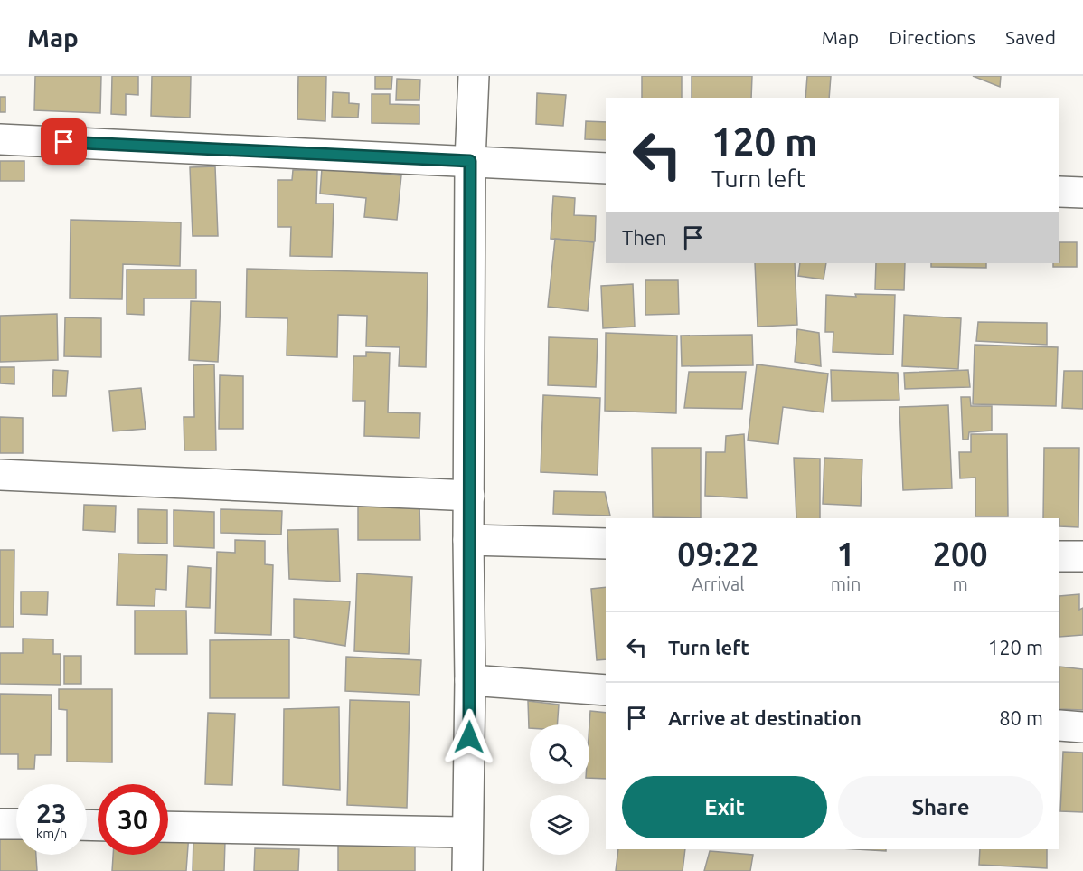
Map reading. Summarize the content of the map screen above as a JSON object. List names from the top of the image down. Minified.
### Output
{"page":{"header":"Map","nav":["Map","Directions","Saved"],"turn":["120 m","Turn left"],"then":"Then","eta":["09:22","Arrival","1","min","200","m"],"list":[{"name":"Turn left","value":"120 m"},{"name":"Arrive at destination","value":"80 m"}],"buttons":["Exit","Share"],"speed":"23 km/h","limit":"30"}}
